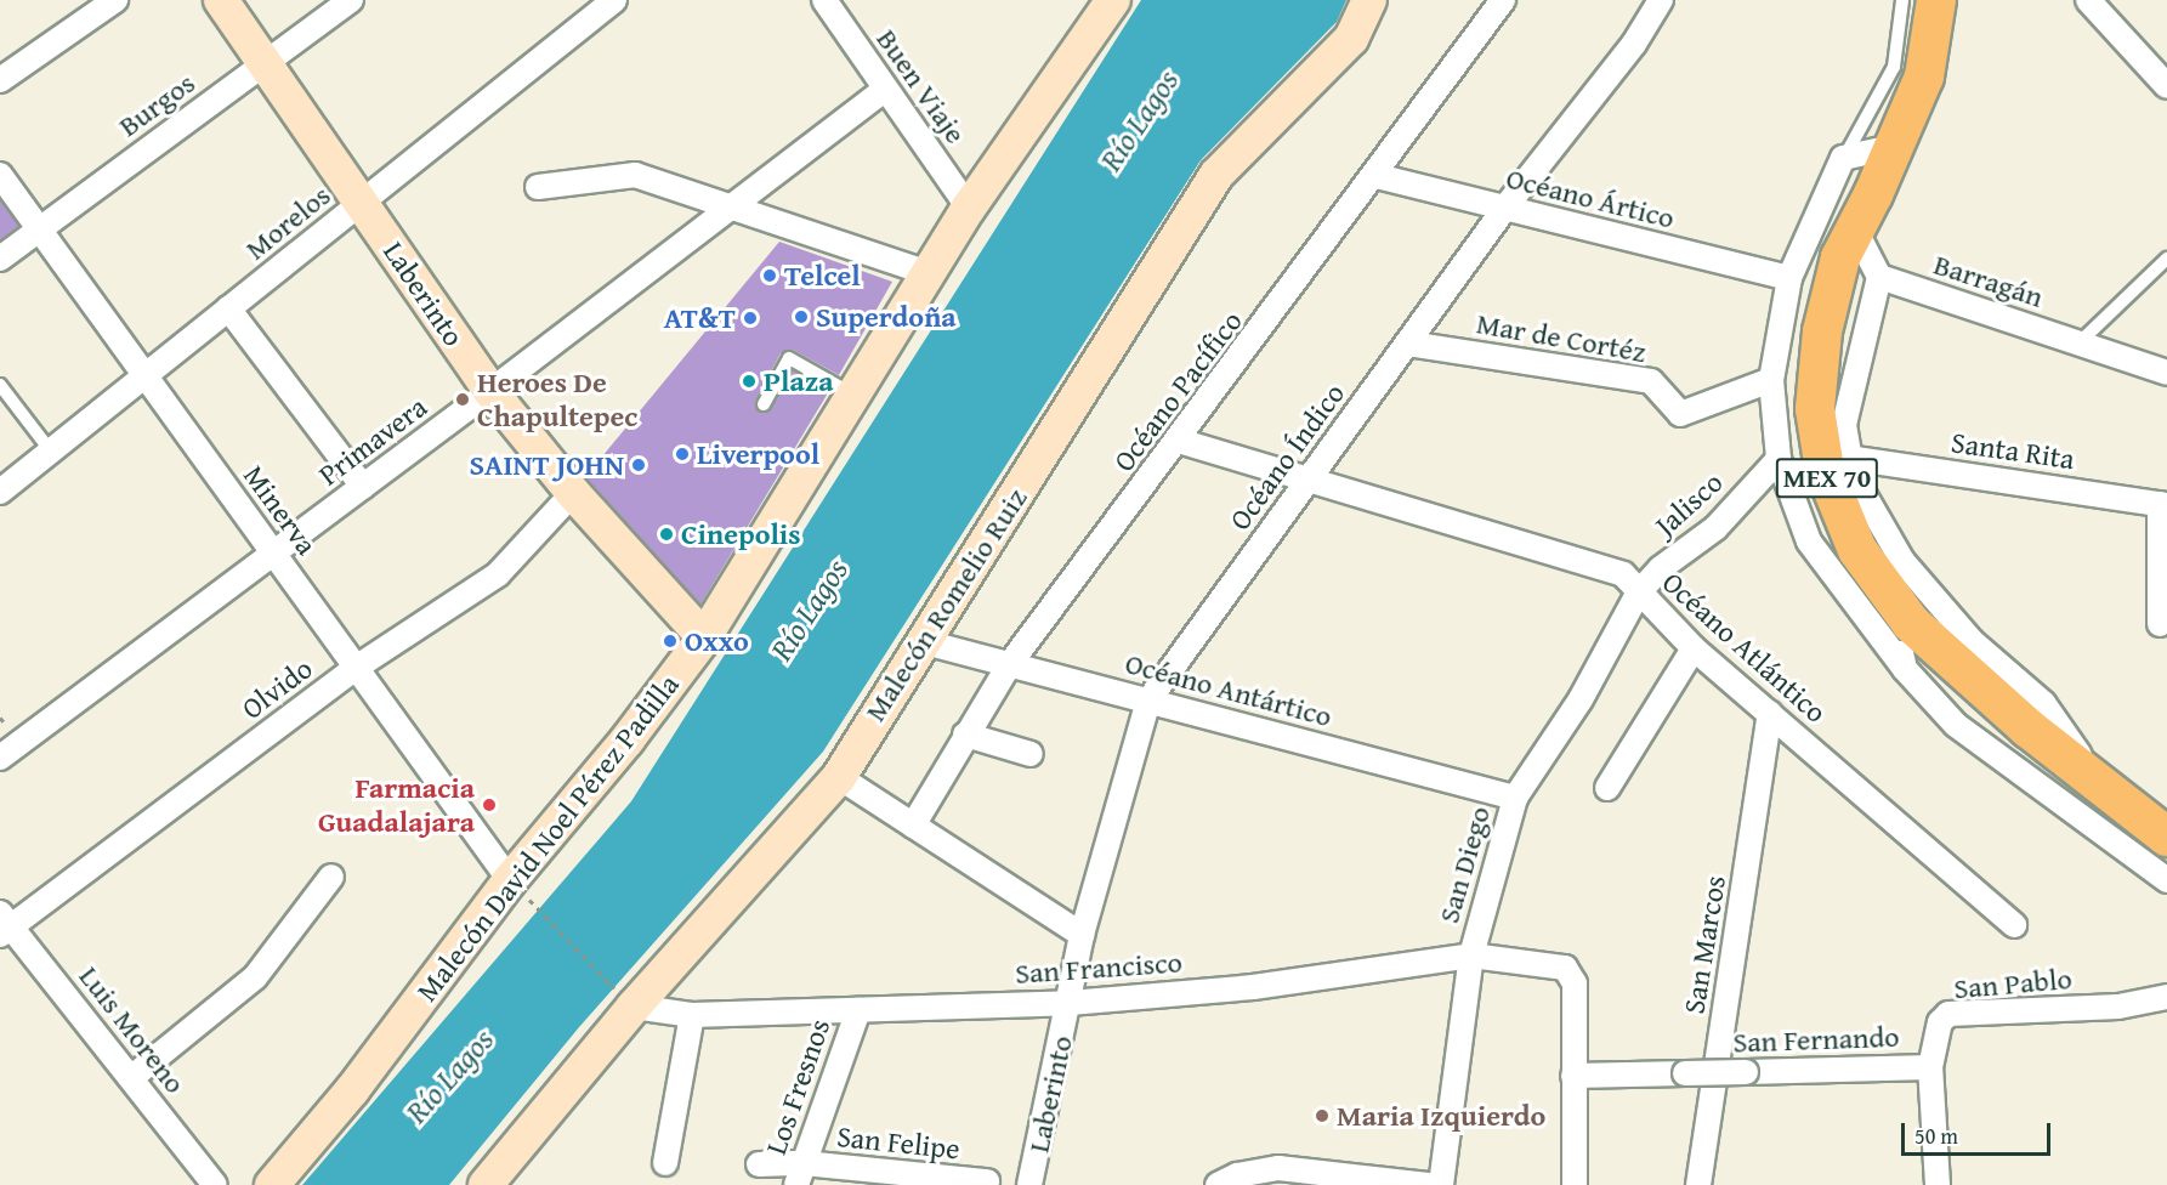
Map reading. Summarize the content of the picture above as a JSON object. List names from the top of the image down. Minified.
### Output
{"streets":{"main road":["MEX 70"],"street":["Buen Viaje","Burgos","Océano Ártico","Morelos","Barragán","Laberinto","Mar de Cortéz","Océano Pacífico","Primavera","Santa Rita","Océano Índico","Jalisco","Minerva","Malecón Romelio Ruiz","Océano Atlántico","Olvido","Océano Antártico","Malecón David Noel Pérez Padilla","San Diego","San Marcos","San Francisco","San Pablo","Luis Moreno","San Fernando","Los Fresnos","San Felipe"]},"crossings":[["Buen Viaje","Primavera"],["Buen Viaje","Malecón David Noel Pérez Padilla"],["Burgos","Laberinto"],["Burgos","Minerva"],["Océano Ártico","Océano Pacífico"],["Océano Ártico","Océano Índico"],["Morelos","Laberinto"],["Morelos","Minerva"],["Laberinto","Primavera"],["Laberinto","Océano Índico"],["Laberinto","Olvido"],["Laberinto","Malecón David Noel Pérez Padilla"],["Laberinto","San Francisco"],["Mar de Cortéz","Océano Índico"],["Océano Pacífico","Océano Atlántico"],["Océano Pacífico","Océano Antártico"],["Primavera","Minerva"],["Océano Índico","Océano Atlántico"],["Océano Índico","Océano Antártico"],["Océano Índico","San Francisco"],["Jalisco","Océano Atlántico"],["Jalisco","San Diego"],["Minerva","Olvido"],["Minerva","Malecón David Noel Pérez Padilla"],["Malecón Romelio Ruiz","Océano Antártico"],["Malecón Romelio Ruiz","San Francisco"],["Océano Atlántico","San Diego"],["Océano Atlántico","San Marcos"],["Olvido","Luis Moreno"],["Océano Antártico","San Diego"],["San Diego","San Francisco"],["San Francisco","San Fernando"],["San Francisco","Los Fresnos"],["San Pablo","San Fernando"],["Los Fresnos","San Felipe"]],"water":["Río Lagos"],"places":["Telcel","Superdoña","AT&T","Plaza","Heroes De Chapultepec","Liverpool","SAINT JOHN","Cinepolis","Oxxo","Farmacia Guadalajara","Maria Izquierdo"],"scale_bar":"50 m"}
